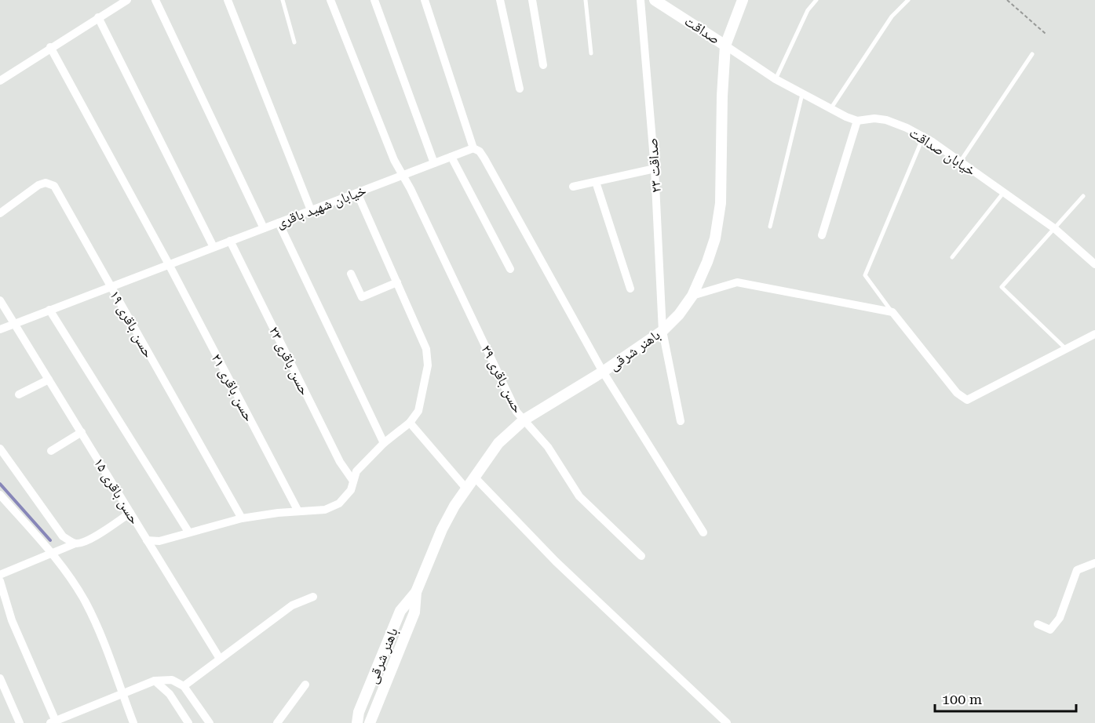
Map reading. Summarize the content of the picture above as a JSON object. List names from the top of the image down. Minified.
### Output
{"streets":{"street":["صداقت","خیابان صداقت","صداقت ۲۳","خیابان شهید باقری","حسن باقری ۱۹","باهنر شرقی","حسن باقری ۲۳","حسن باقری ۲۹","حسن باقری ۲۱","حسن باقری ۱۵"]},"crossings":[["صداقت","خیابان صداقت"],["صداقت","باهنر شرقی"],["خیابان صداقت","باهنر شرقی"],["صداقت ۲۳","باهنر شرقی"],["خیابان شهید باقری","حسن باقری ۱۹"],["خیابان شهید باقری","حسن باقری ۲۳"],["خیابان شهید باقری","حسن باقری ۲۹"],["خیابان شهید باقری","حسن باقری ۲۱"],["خیابان شهید باقری","حسن باقری ۱۵"],["باهنر شرقی","حسن باقری ۲۹"]],"scale_bar":"100 m"}
